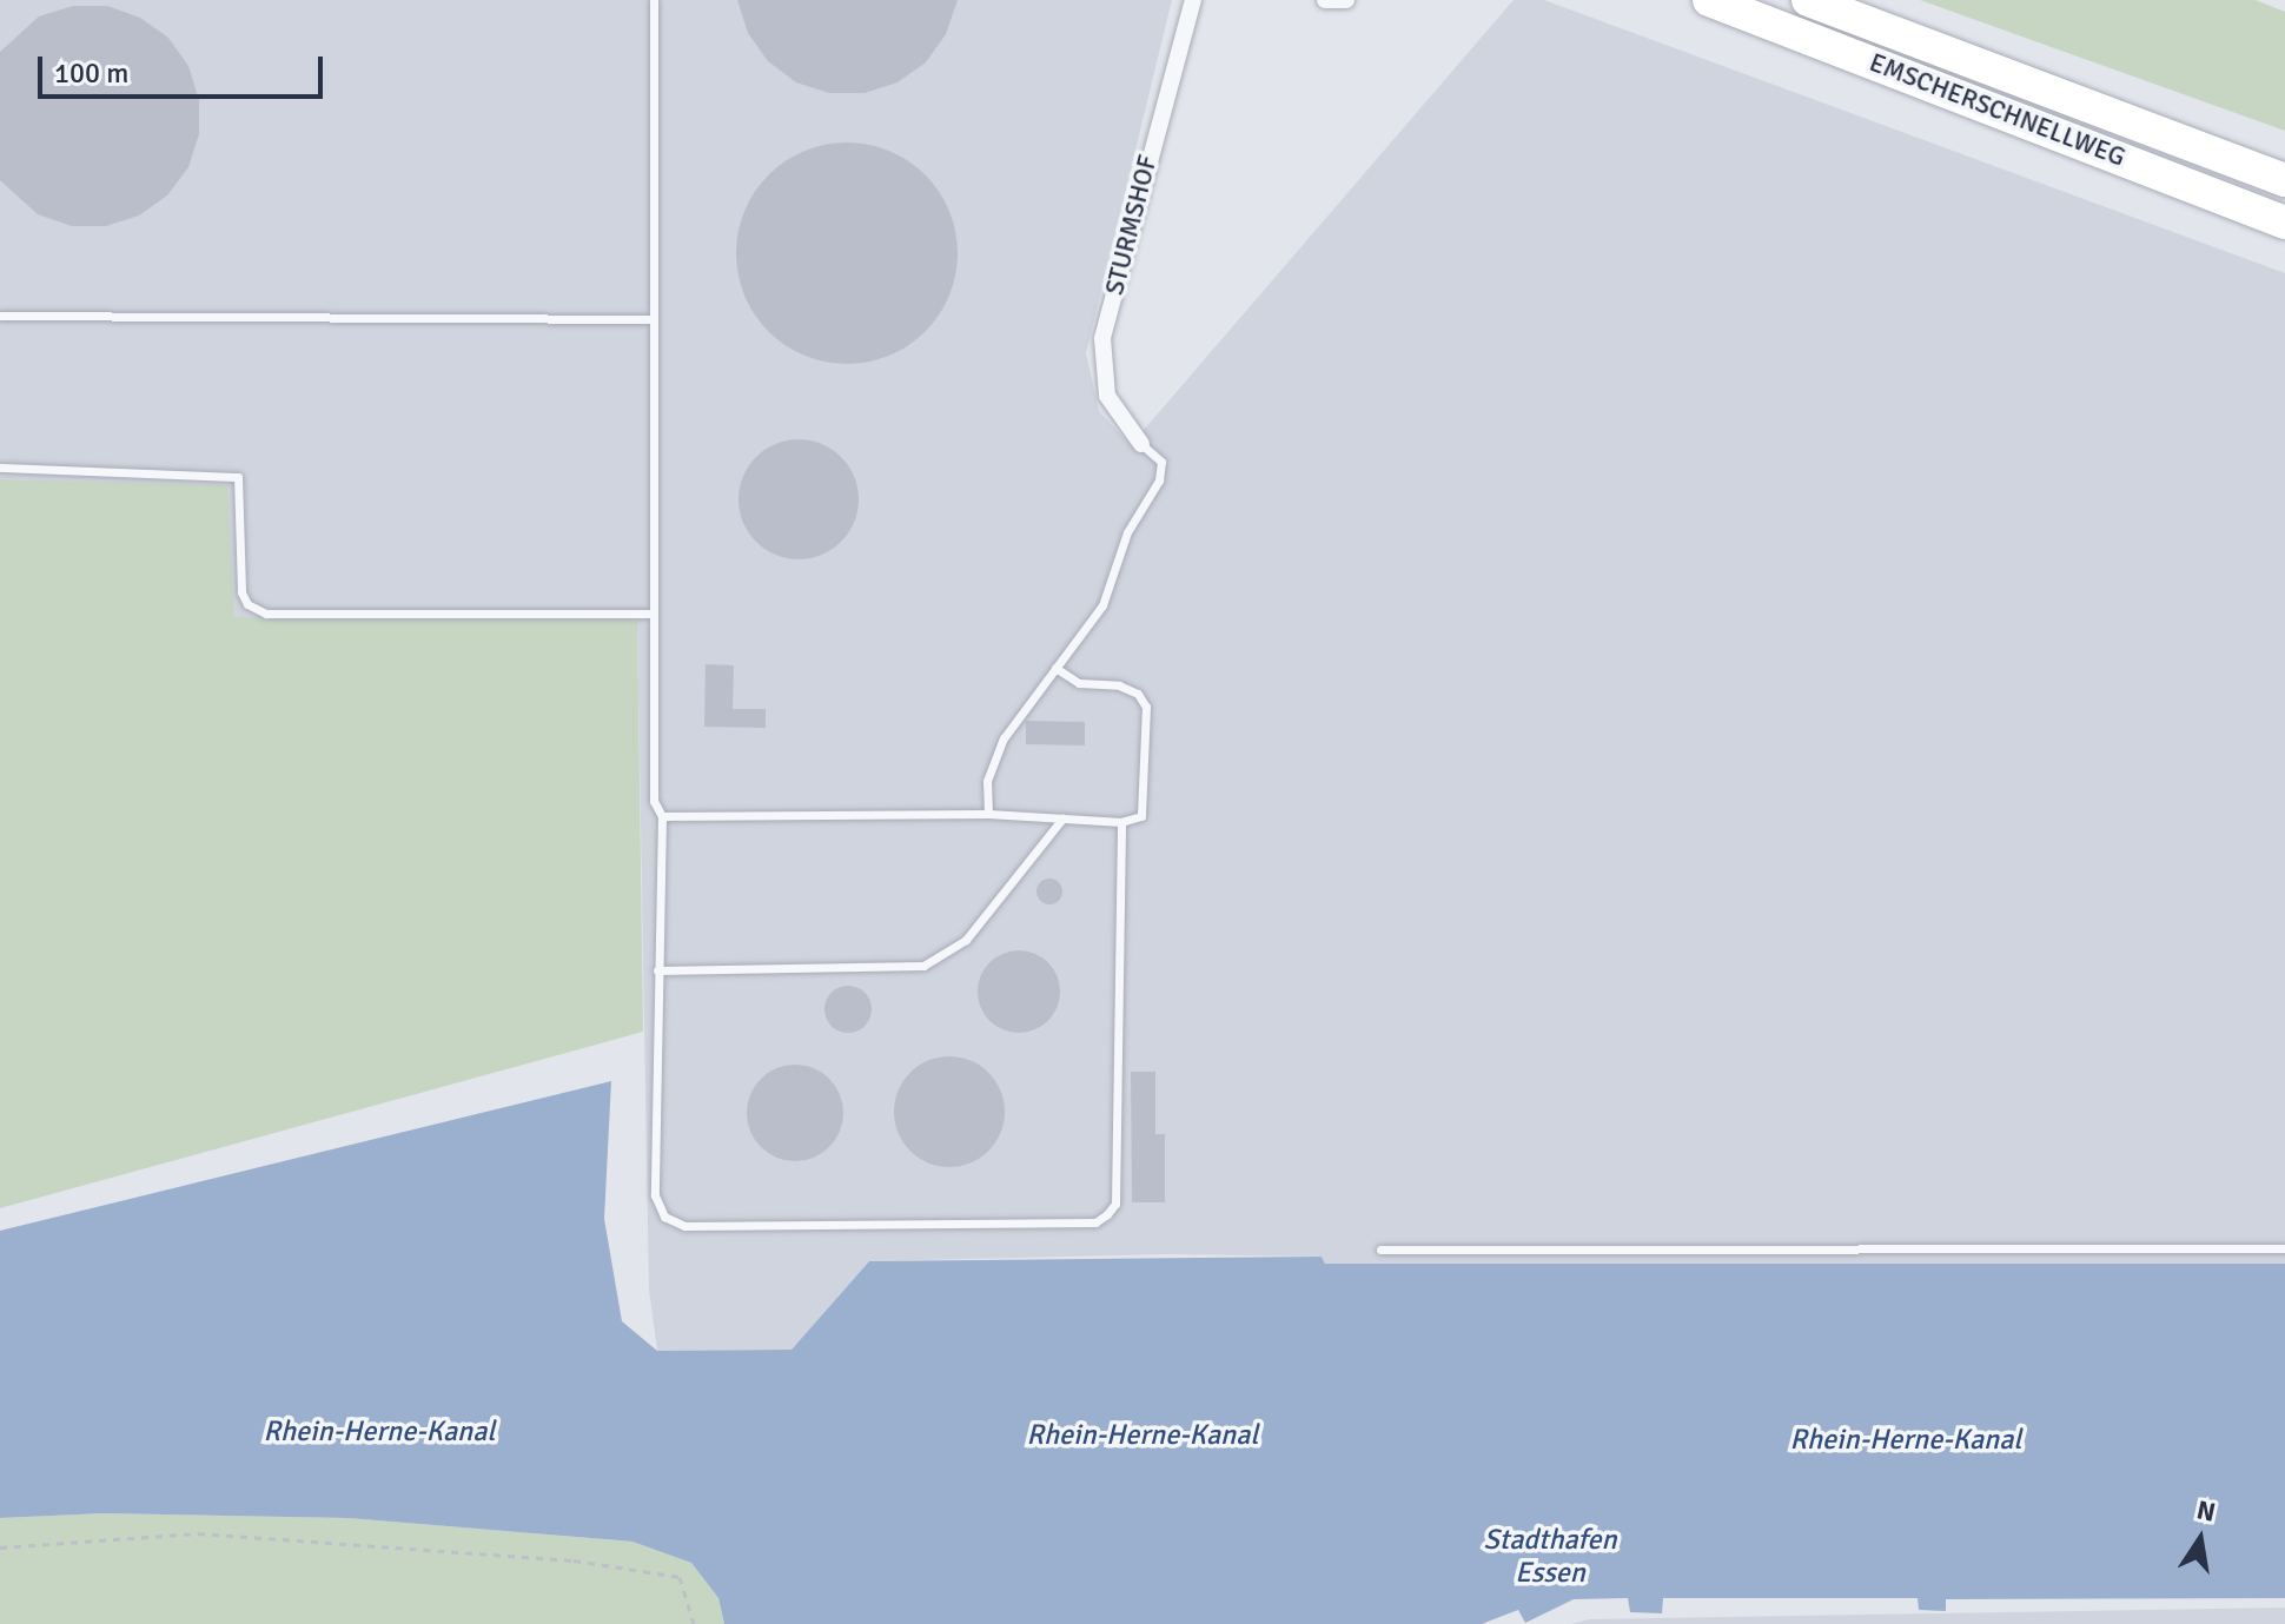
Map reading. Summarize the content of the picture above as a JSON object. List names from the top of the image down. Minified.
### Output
{"streets":{"highway":["EMSCHERSCHNELLWEG"],"street":["STURMSHOF"]},"water":["Rhein-Herne-Kanal","Stadthafen Essen"],"scale_bar":"100 m","north":"top"}
